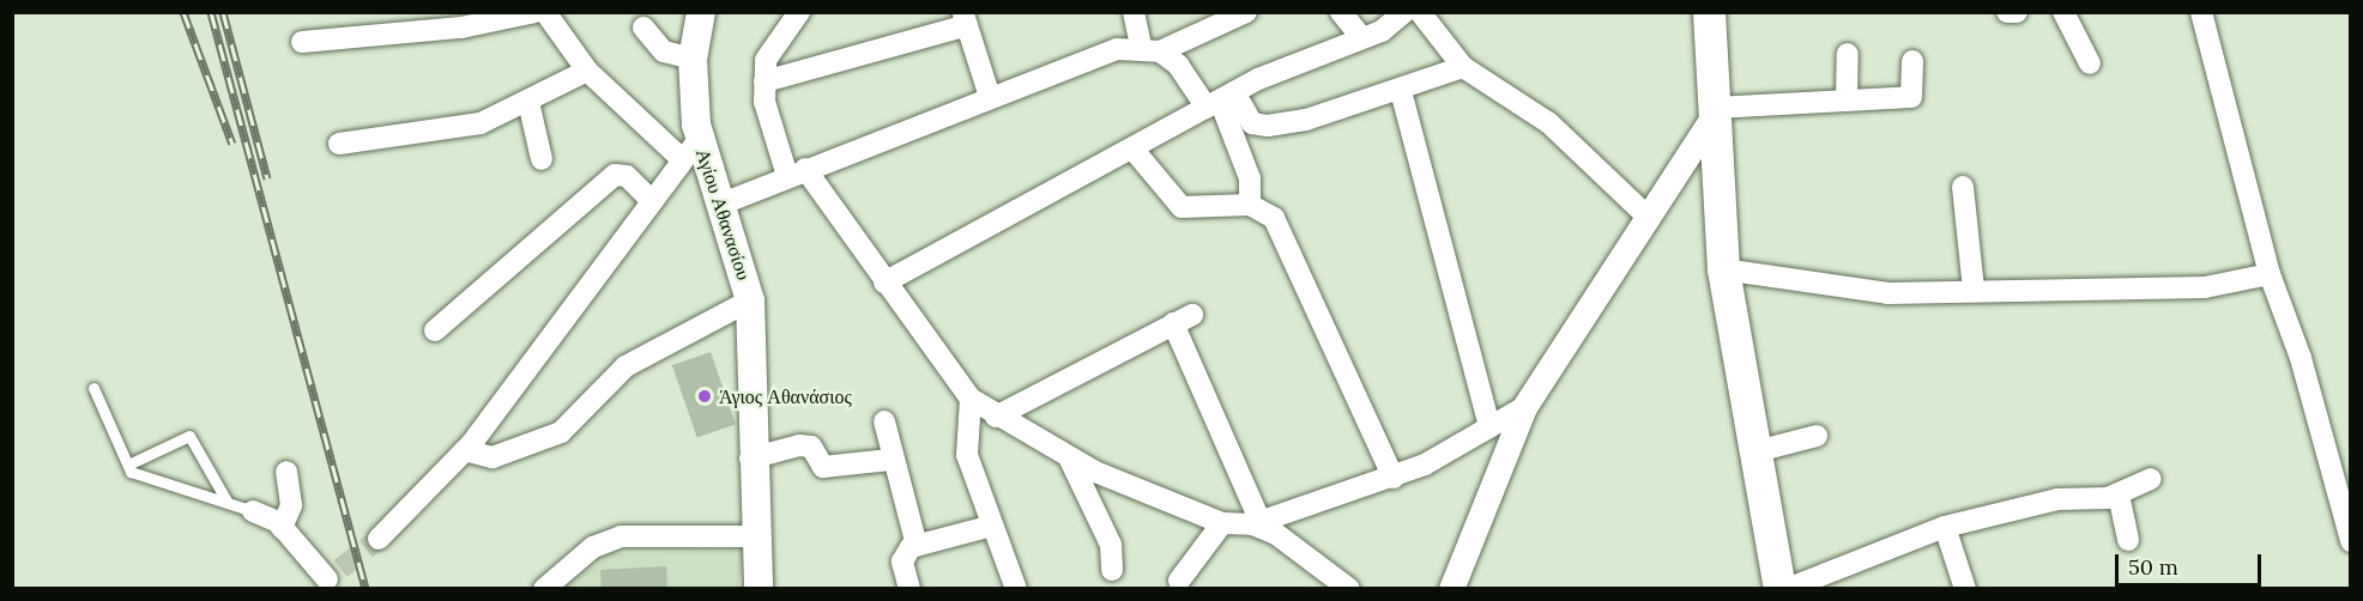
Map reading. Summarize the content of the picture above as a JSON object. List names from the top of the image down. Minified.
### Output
{"streets":{"main road":["Αγίου Αθανασίου"]},"places":["Άγιος Αθανάσιος"],"scale_bar":"50 m"}
